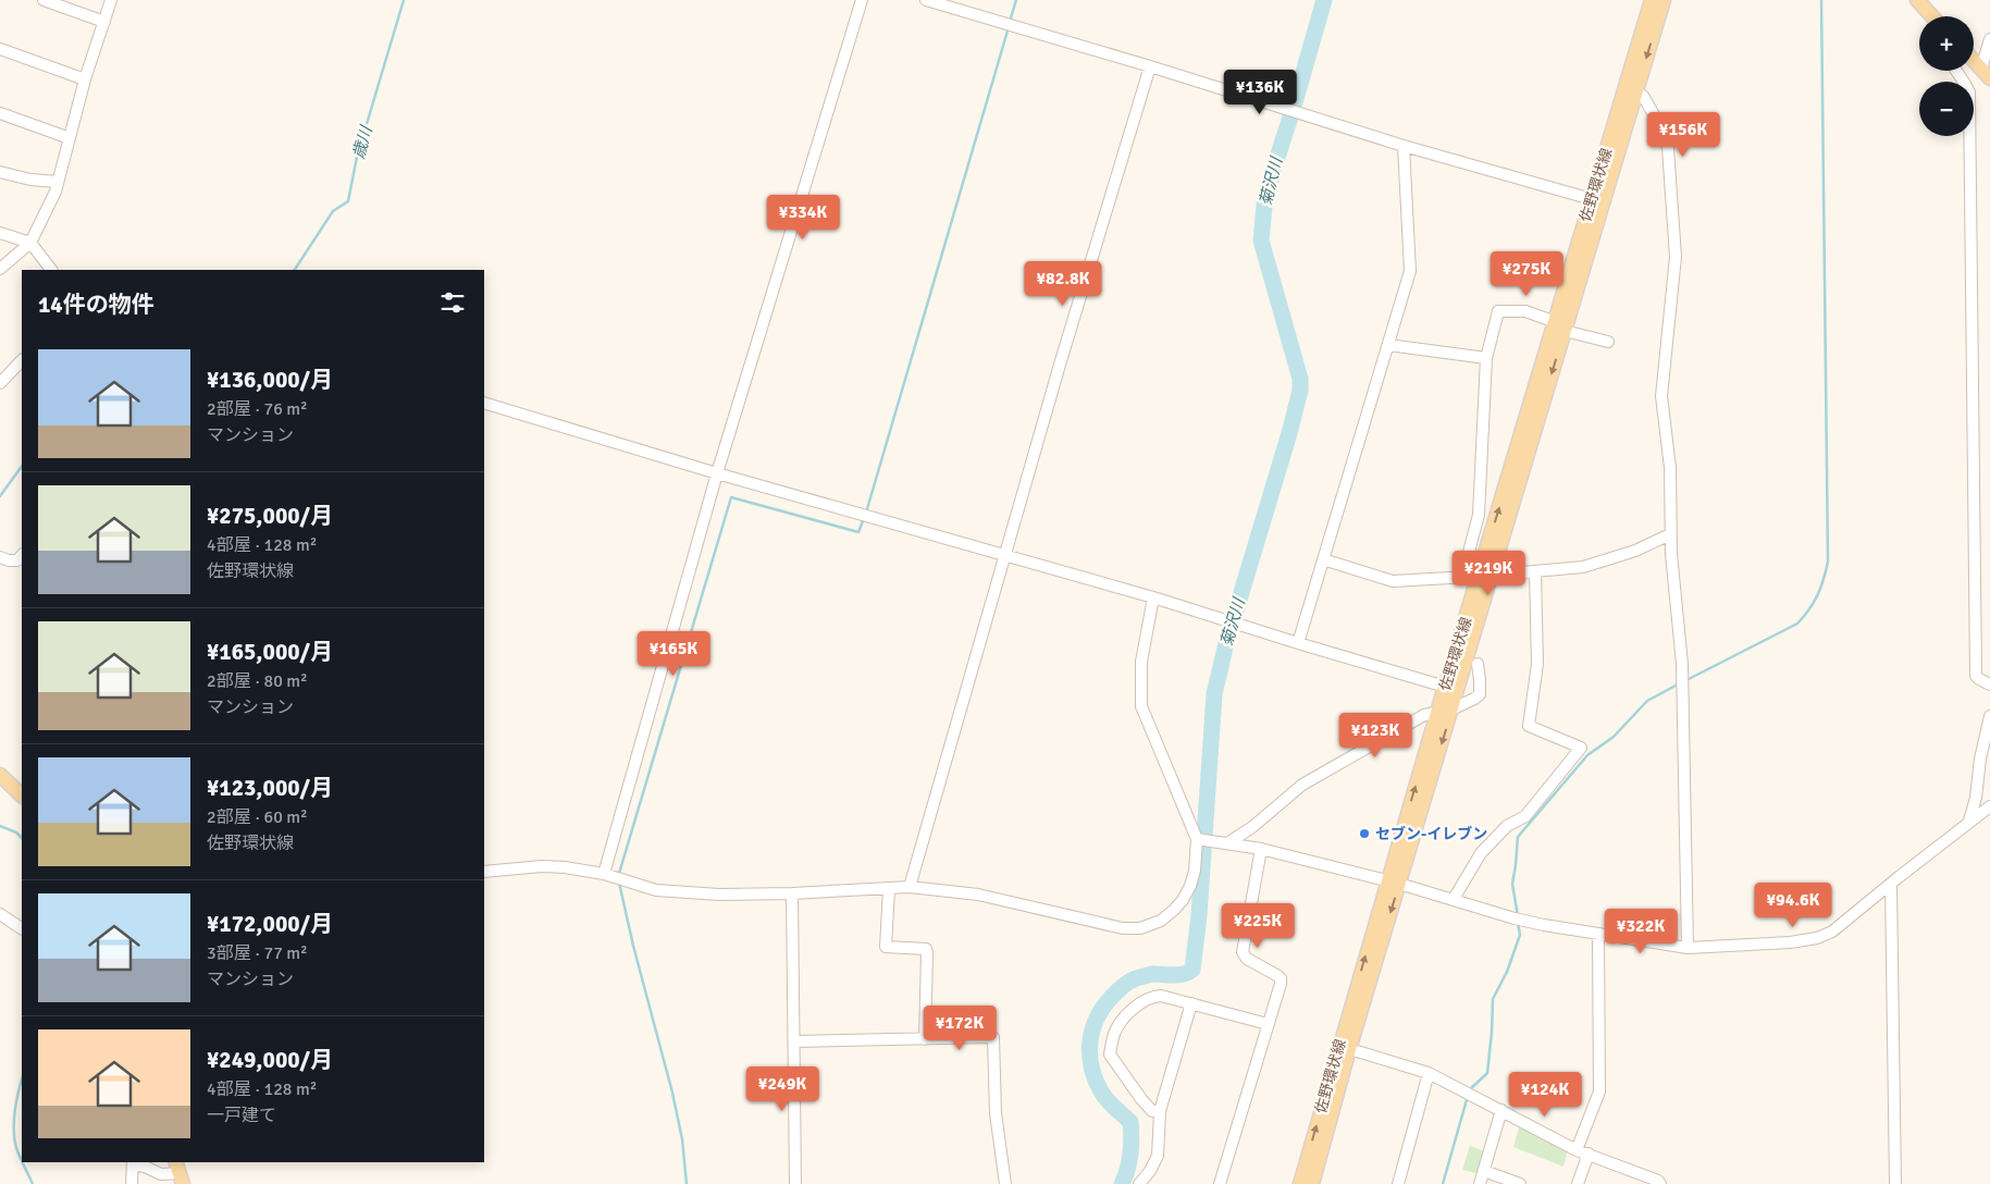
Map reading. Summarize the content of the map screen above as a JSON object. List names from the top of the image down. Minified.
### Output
{"streets":{"main road":["佐野環状線"]},"water":["歳川","菊沢川"],"places":["セブン-イレブン"],"page":{"map_buttons":["+","−"],"price":["¥136K","¥156K","¥334K","¥275K","¥82.8K","¥219K","¥165K","¥123K","¥94.6K","¥225K","¥322K","¥172K","¥249K","¥124K"],"heading":"14件の物件","list":[{"name":"¥136,000/月","note":"2部屋 · 76 m² · マンション"},{"name":"¥275,000/月","note":"4部屋 · 128 m² · 佐野環状線"},{"name":"¥165,000/月","note":"2部屋 · 80 m² · マンション"},{"name":"¥123,000/月","note":"2部屋 · 60 m² · 佐野環状線"},{"name":"¥172,000/月","note":"3部屋 · 77 m² · マンション"},{"name":"¥249,000/月","note":"4部屋 · 128 m² · 一戸建て"}]}}
